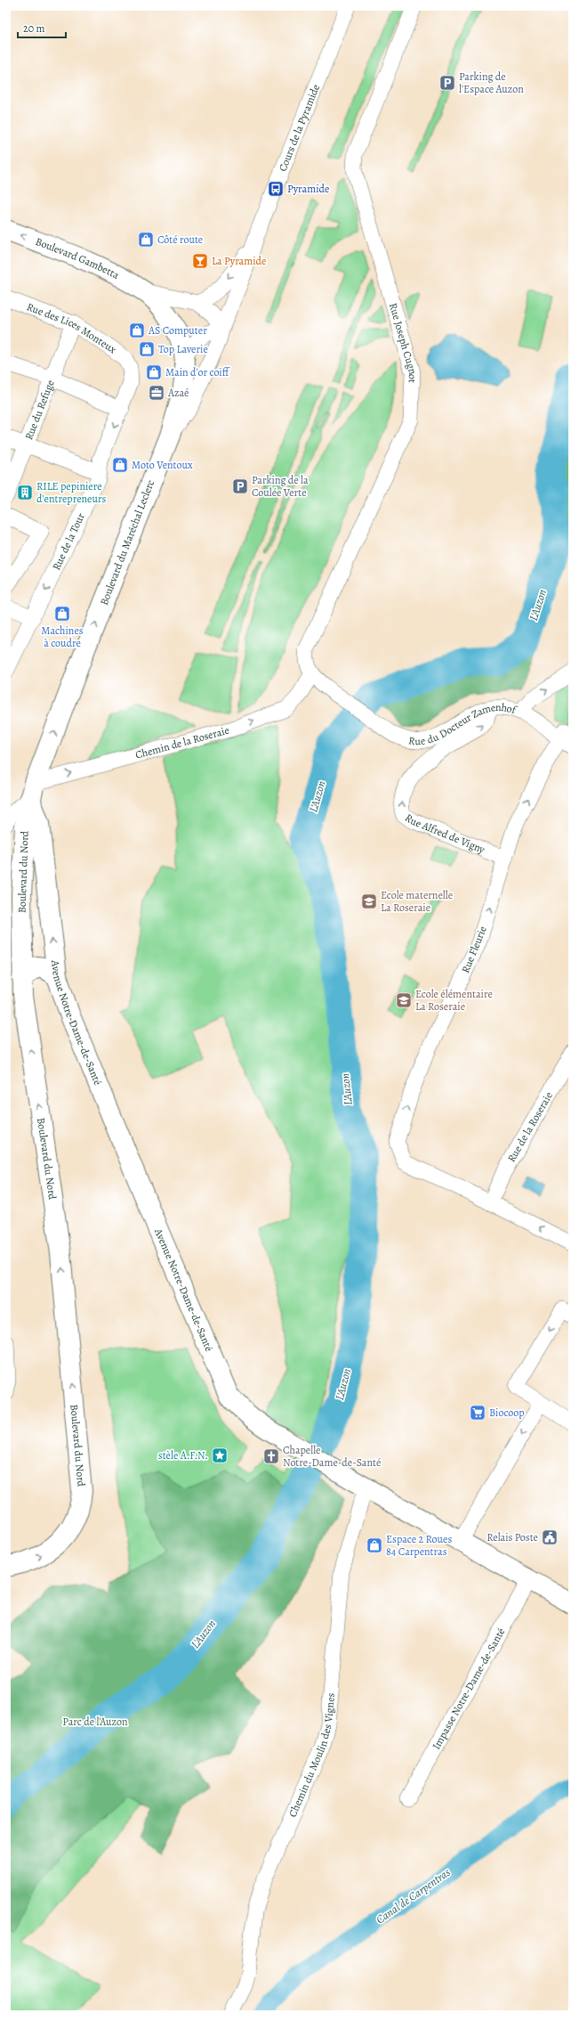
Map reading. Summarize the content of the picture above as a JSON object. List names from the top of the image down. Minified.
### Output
{"streets":{"main road":["Boulevard Gambetta","Boulevard du Maréchal Leclerc","Boulevard du Nord","Avenue Notre-Dame-de-Santé"],"street":["Cours de la Pyramide","Rue des Lices Monteux","Rue Joseph Cugnot","Rue du Refuge","Rue de la Tour","Rue du Docteur Zamenhof","Chemin de la Roseraie","Rue Alfred de Vigny","Rue Fleurie","Rue de la Roseraie","Impasse Notre-Dame-de-Santé","Chemin du Moulin des Vignes"]},"crossings":[["Boulevard Gambetta","Boulevard du Maréchal Leclerc"],["Rue des Lices Monteux","Rue du Refuge"],["Rue des Lices Monteux","Rue de la Tour"],["Rue Joseph Cugnot","Rue du Docteur Zamenhof"],["Rue Joseph Cugnot","Chemin de la Roseraie"],["Boulevard du Maréchal Leclerc","Chemin de la Roseraie"],["Boulevard du Maréchal Leclerc","Boulevard du Nord"],["Boulevard du Maréchal Leclerc","Avenue Notre-Dame-de-Santé"],["Rue du Docteur Zamenhof","Chemin de la Roseraie"],["Rue du Docteur Zamenhof","Rue Alfred de Vigny"],["Chemin de la Roseraie","Boulevard du Nord"],["Chemin de la Roseraie","Avenue Notre-Dame-de-Santé"],["Rue Alfred de Vigny","Rue Fleurie"],["Boulevard du Nord","Avenue Notre-Dame-de-Santé"],["Rue Fleurie","Rue de la Roseraie"],["Avenue Notre-Dame-de-Santé","Impasse Notre-Dame-de-Santé"],["Avenue Notre-Dame-de-Santé","Chemin du Moulin des Vignes"]],"one_way":["Boulevard Gambetta","Rue de la Tour","Boulevard du Maréchal Leclerc","Chemin de la Roseraie","Boulevard du Nord"],"water":["L'Auzon","Canal de Carpentras"],"parks":["Parc de l'Auzon"],"places":{"parking":["Parking de l'Espace Auzon","Parking de la Coulée Verte"],"bus stop":["Pyramide"],"shop":["Côté route","AS Computer","Top Laverie","Main d'or coiff","Moto Ventoux","Machines à coudre","Espace 2 Roues 84 Carpentras"],"bar":["La Pyramide"],"office":["Azaé"],"building":["RILE pepiniere d'entrepreneurs"],"school or university":["Ecole maternelle La Roseraie","Ecole élémentaire La Roseraie"],"supermarket":["Biocoop"],"place":["stèle A.F.N."],"church":["Chapelle Notre-Dame-de-Santé"],"public building":["Relais Poste"]},"scale_bar":"20 m"}
